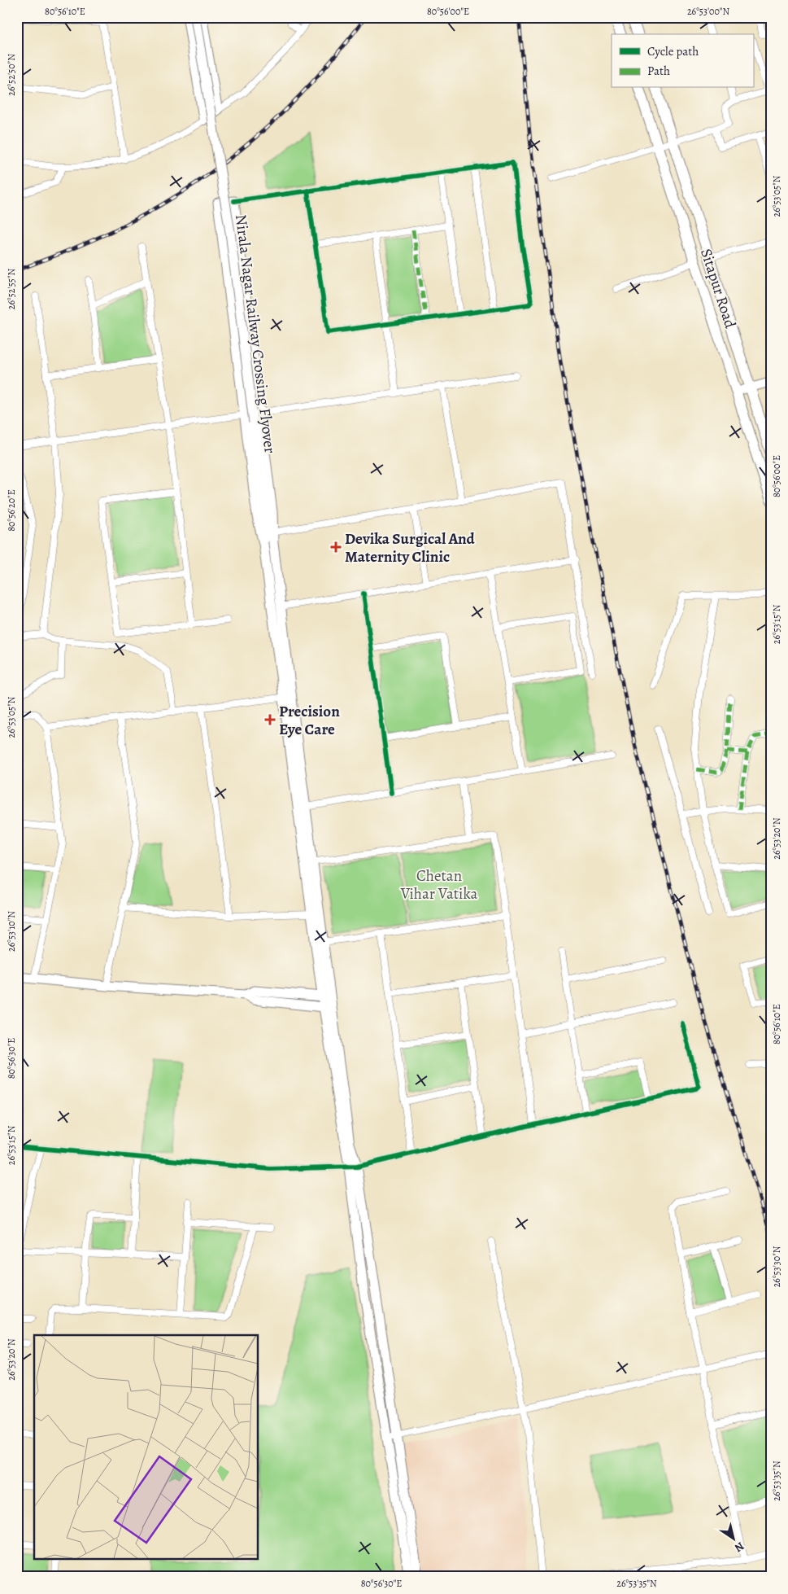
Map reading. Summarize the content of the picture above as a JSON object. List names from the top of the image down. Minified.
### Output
{"streets":{"main road":["Sitapur Road","Nirala Nagar Railway Crossing Flyover"]},"parks":["Chetan Vihar Vatika"],"places":{"health":["Devika Surgical And Maternity Clinic","Precision Eye Care"]},"legend":["Cycle path","Path"],"north":"bottom right","coordinates":["80°56'10\"E","80°56'00\"E","26°53'00\"N","26°52'50\"N","26°53'05\"N","26°52'55\"N","80°56'20\"E","26°53'15\"N","26°53'20\"N","26°53'10\"N","80°56'30\"E","26°53'30\"N","26°53'35\"N"]}
